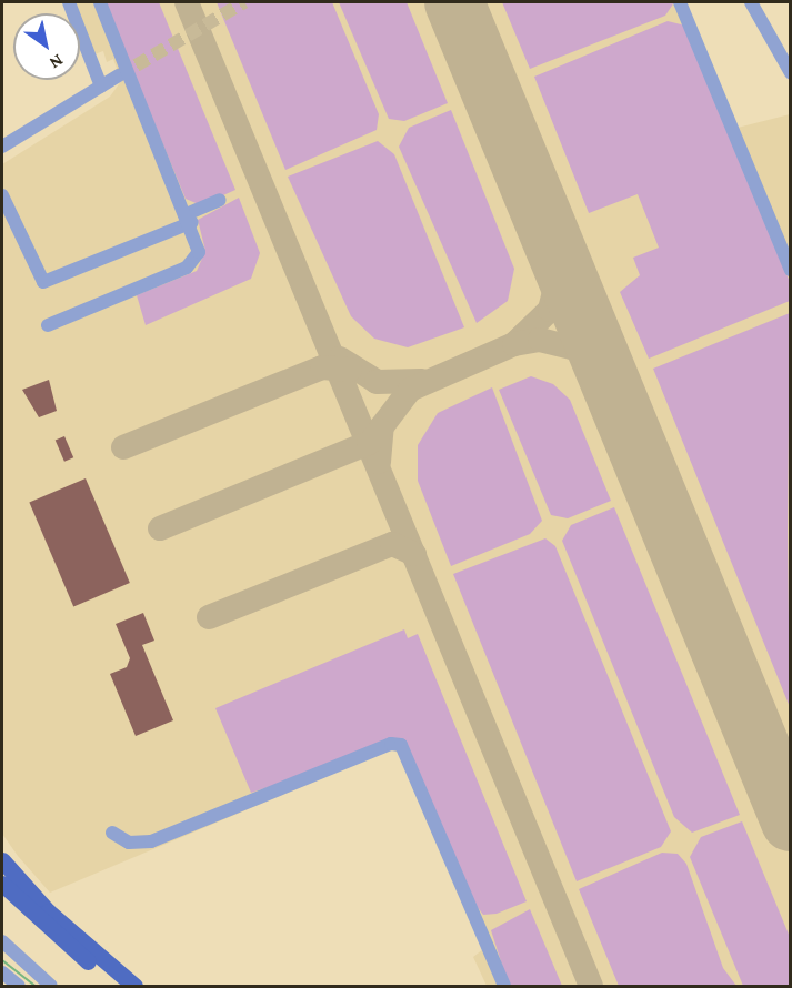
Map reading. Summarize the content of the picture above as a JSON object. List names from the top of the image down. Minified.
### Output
{"north":"bottom right"}
